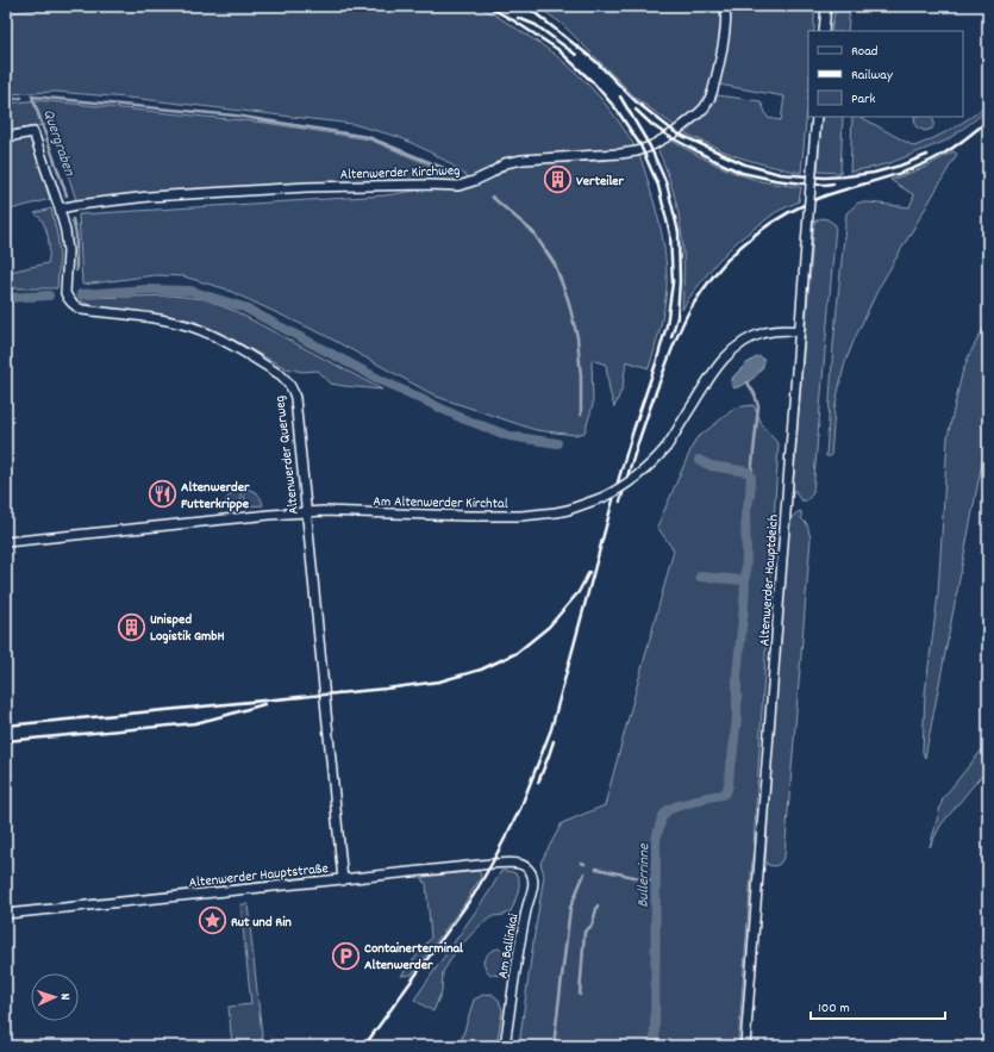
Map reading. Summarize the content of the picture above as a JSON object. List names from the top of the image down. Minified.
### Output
{"streets":{"street":["Altenwerder Kirchweg","Altenwerder Querweg","Am Altenwerder Kirchtal","Altenwerder Hauptdeich","Altenwerder Hauptstraße","Am Ballinkai"]},"crossings":[["Altenwerder Kirchweg","Altenwerder Querweg"],["Altenwerder Querweg","Am Altenwerder Kirchtal"],["Altenwerder Querweg","Altenwerder Hauptstraße"],["Am Altenwerder Kirchtal","Altenwerder Hauptdeich"],["Altenwerder Hauptstraße","Am Ballinkai"]],"water":["Quergraben","Bullerrinne"],"places":{"building":["Verteiler","Unisped Logistik GmbH"],"restaurant":["Altenwerder Futterkrippe"],"place":["Rut und Rin"],"parking":["Containerterminal Altenwerder"]},"legend":["Road","Railway","Park"],"scale_bar":"100 m","north":"right"}
